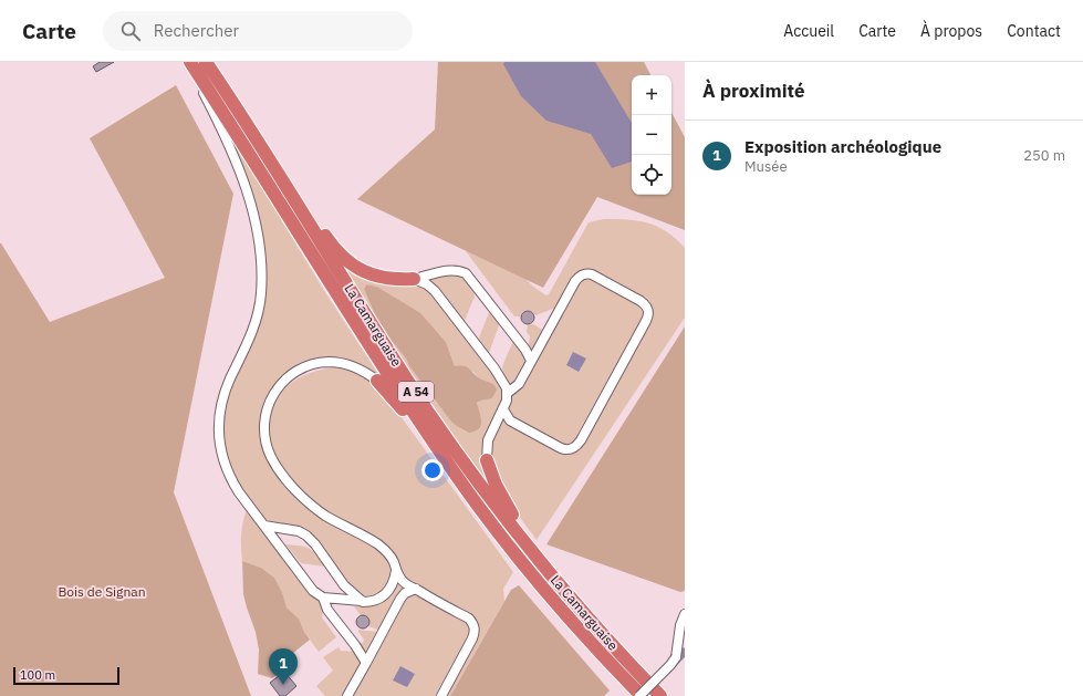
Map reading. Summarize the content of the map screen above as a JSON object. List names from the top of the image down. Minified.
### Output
{"streets":{"highway":["La Camarguaise","A 54"]},"parks":["Bois de Signan"],"scale_bar":"100 m","page":{"header":"Carte","search":"Rechercher","nav":["Accueil","Carte","À propos","Contact"],"heading":"À proximité","map_buttons":["+","−"],"list":[{"mark":"1","name":"Exposition archéologique","note":"Musée","value":"250 m"}],"pins":"1","scale":"100 m"}}
